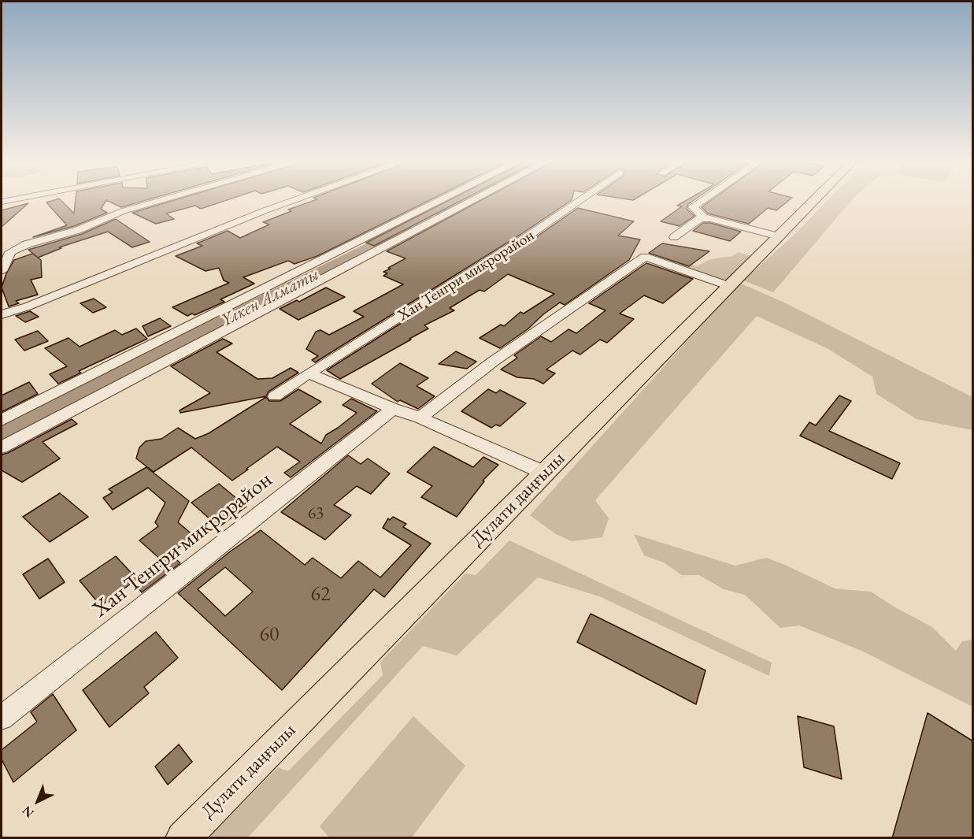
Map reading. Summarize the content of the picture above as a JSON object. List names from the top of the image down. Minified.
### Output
{"streets":{"main road":["Дулати даңғылы"],"street":["Хан Тенгри микрорайон"]},"water":["Үлкен Алматы"],"house_numbers":["63","62","60"],"north":"bottom left"}
